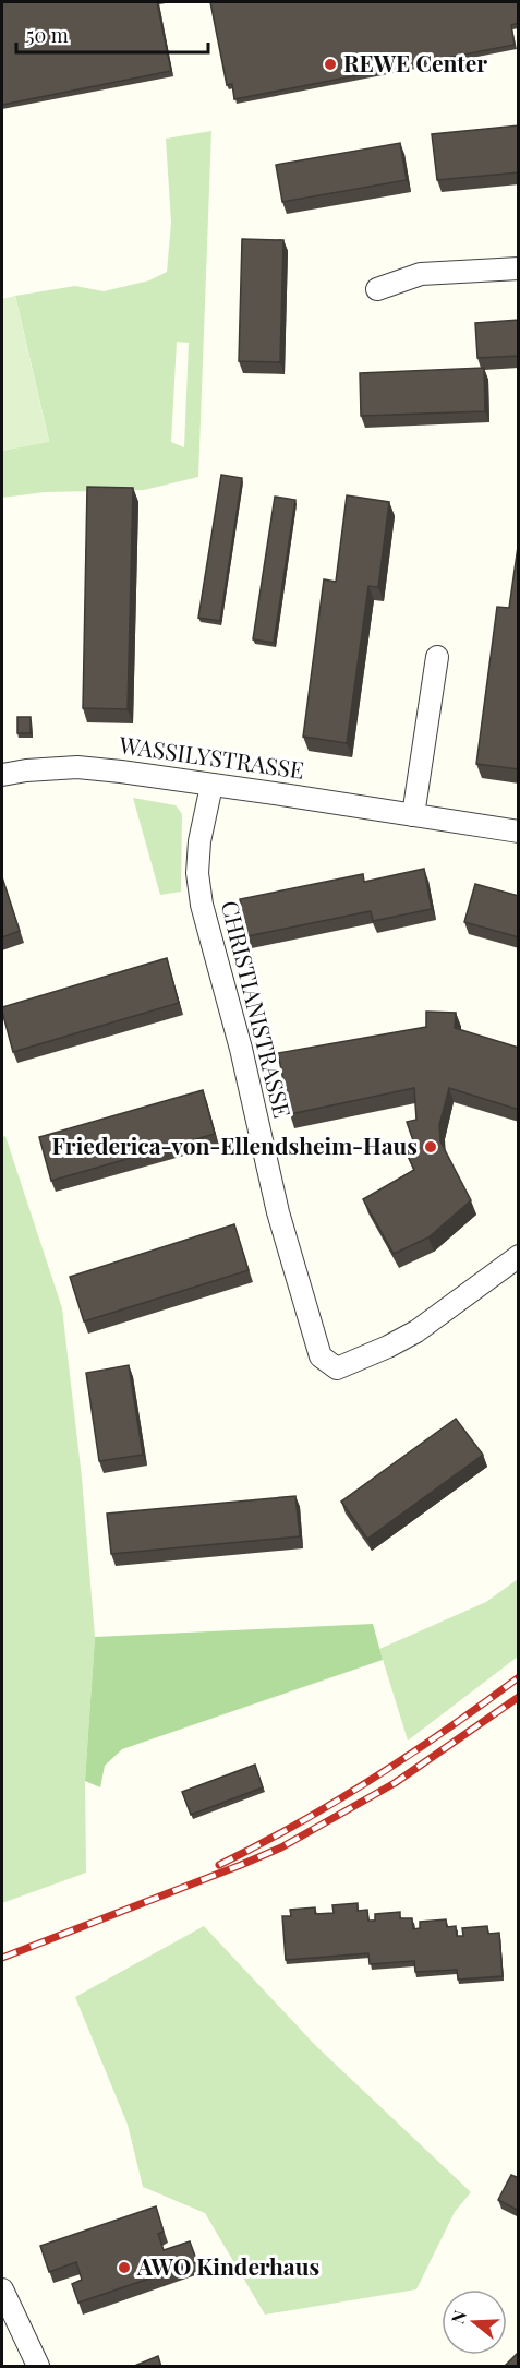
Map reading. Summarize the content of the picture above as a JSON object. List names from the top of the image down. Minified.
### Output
{"streets":{"street":["WASSILYSTRASSE","CHRISTIANISTRASSE"]},"crossings":[["WASSILYSTRASSE","CHRISTIANISTRASSE"]],"places":["REWE Center","Friederica-von-Ellendsheim-Haus","AWO Kinderhaus"],"scale_bar":"50 m","north":"left"}
